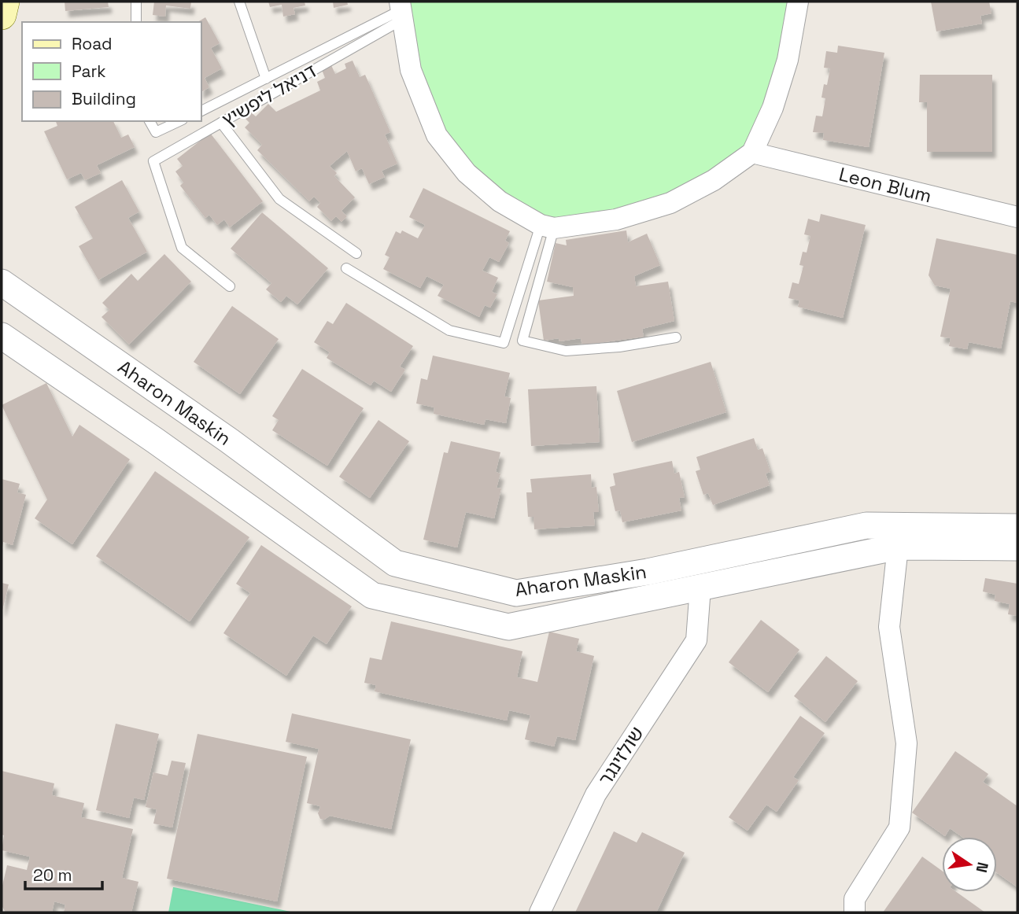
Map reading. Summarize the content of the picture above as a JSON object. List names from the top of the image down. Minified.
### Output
{"streets":{"street":["Leon Blum","Aharon Maskin","שולזינגר"],"lane":["דניאל ליפשיץ"]},"crossings":[["Aharon Maskin","שולזינגר"]],"legend":["Road","Park","Building"],"scale_bar":"20 m","north":"right"}
